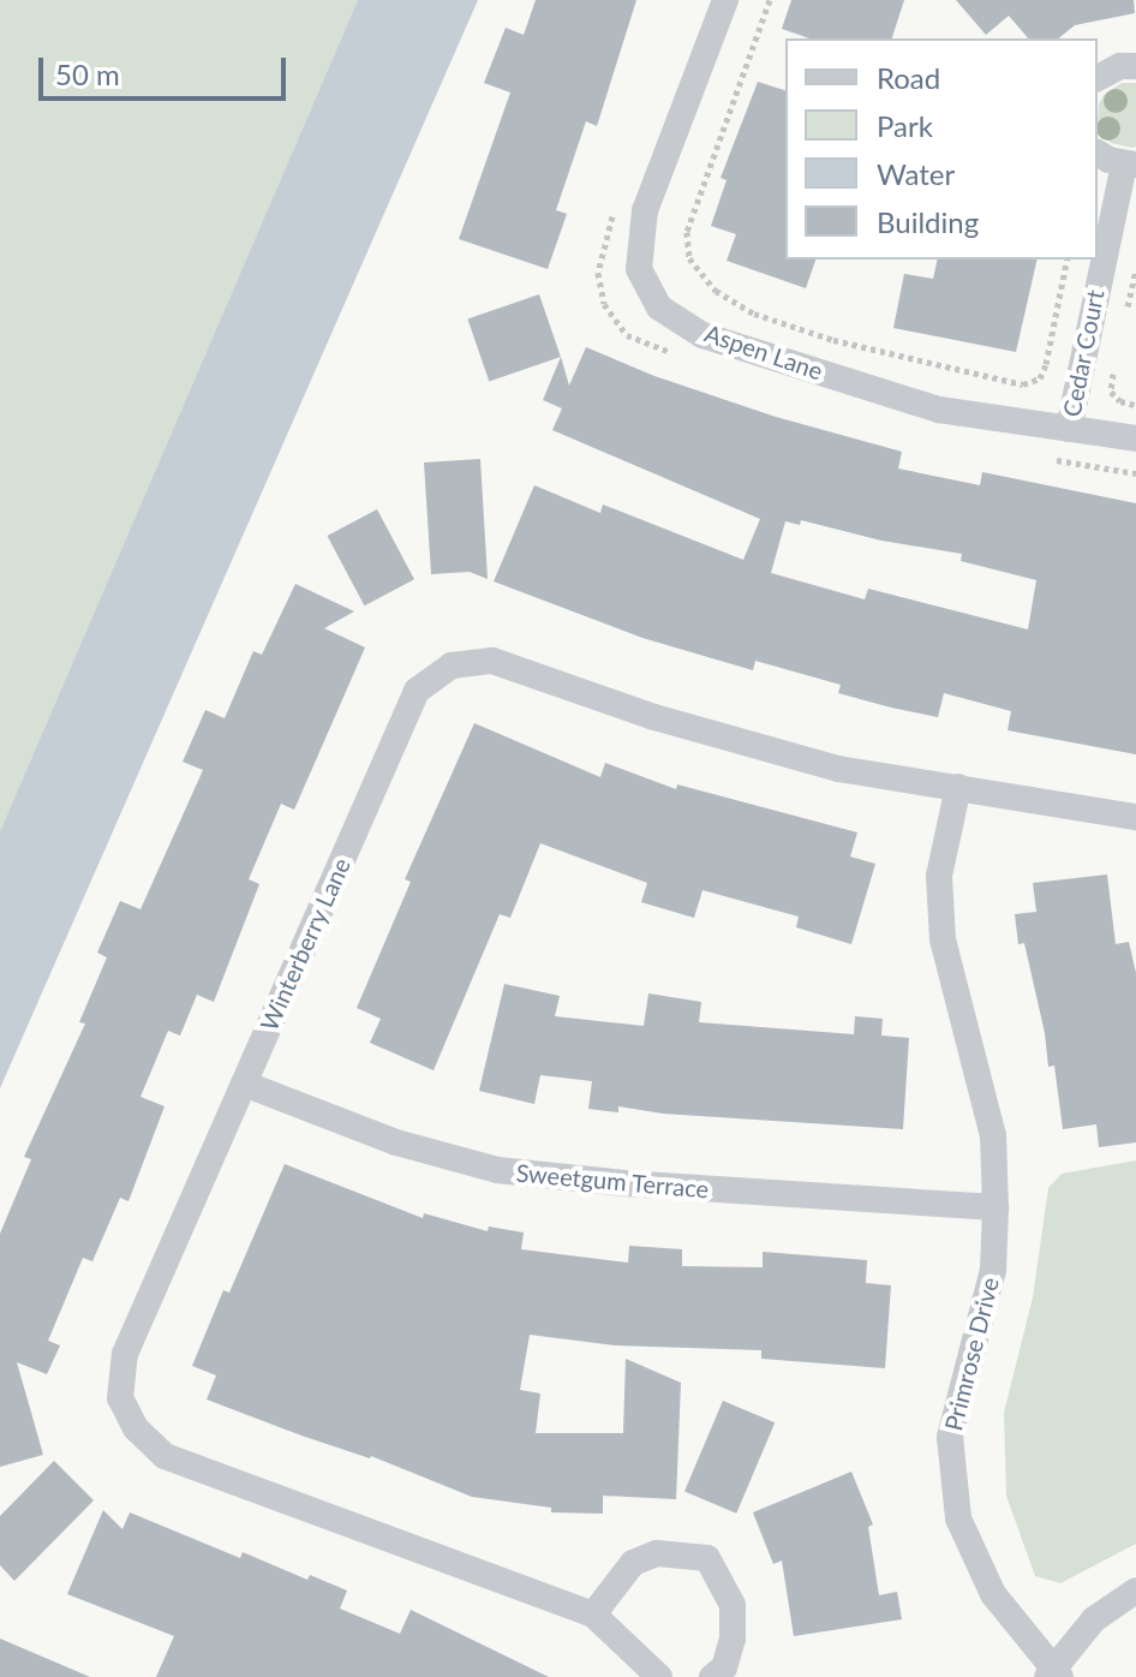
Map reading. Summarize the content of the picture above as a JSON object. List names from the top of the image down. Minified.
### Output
{"streets":{"street":["Aspen Lane","Cedar Court","Winterberry Lane","Sweetgum Terrace","Primrose Drive"]},"crossings":[["Aspen Lane","Cedar Court"],["Winterberry Lane","Sweetgum Terrace"],["Winterberry Lane","Primrose Drive"],["Sweetgum Terrace","Primrose Drive"]],"legend":["Road","Park","Water","Building"],"scale_bar":"50 m"}
